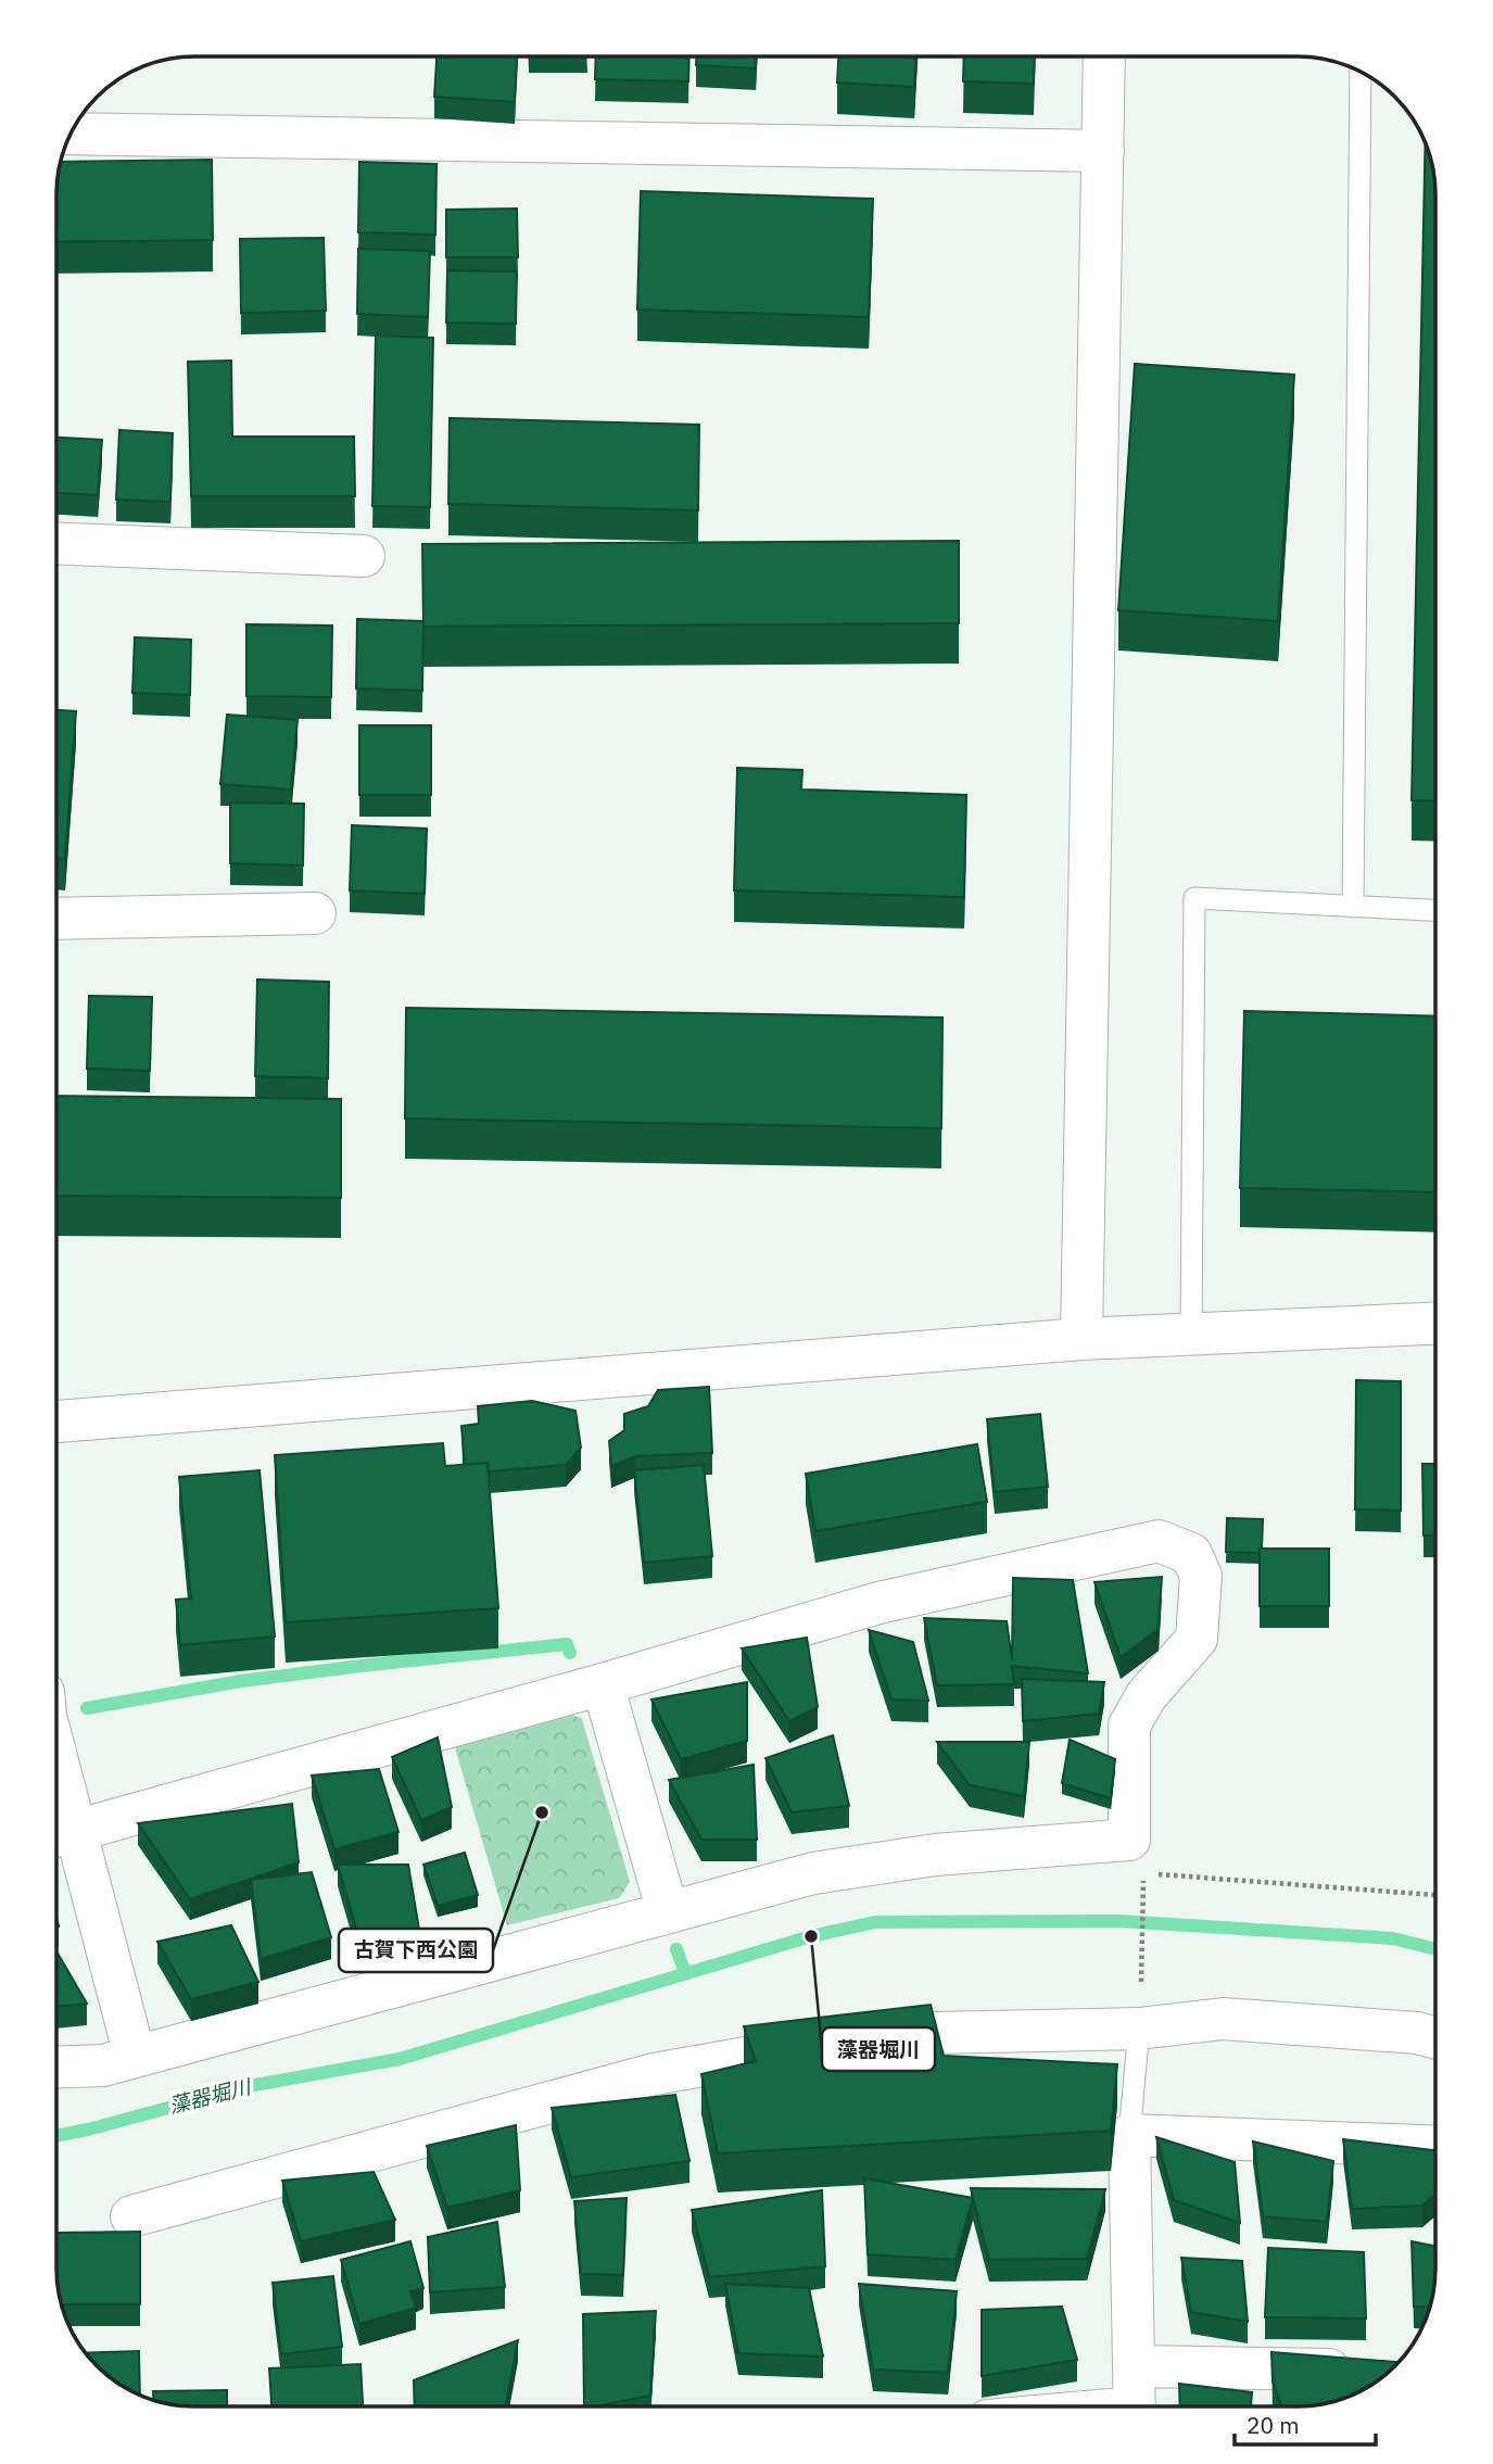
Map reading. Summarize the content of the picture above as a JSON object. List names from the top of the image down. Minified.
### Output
{"water":["藻器堀川"],"places":["古賀下西公園","藻器堀川"],"scale_bar":"20 m"}
